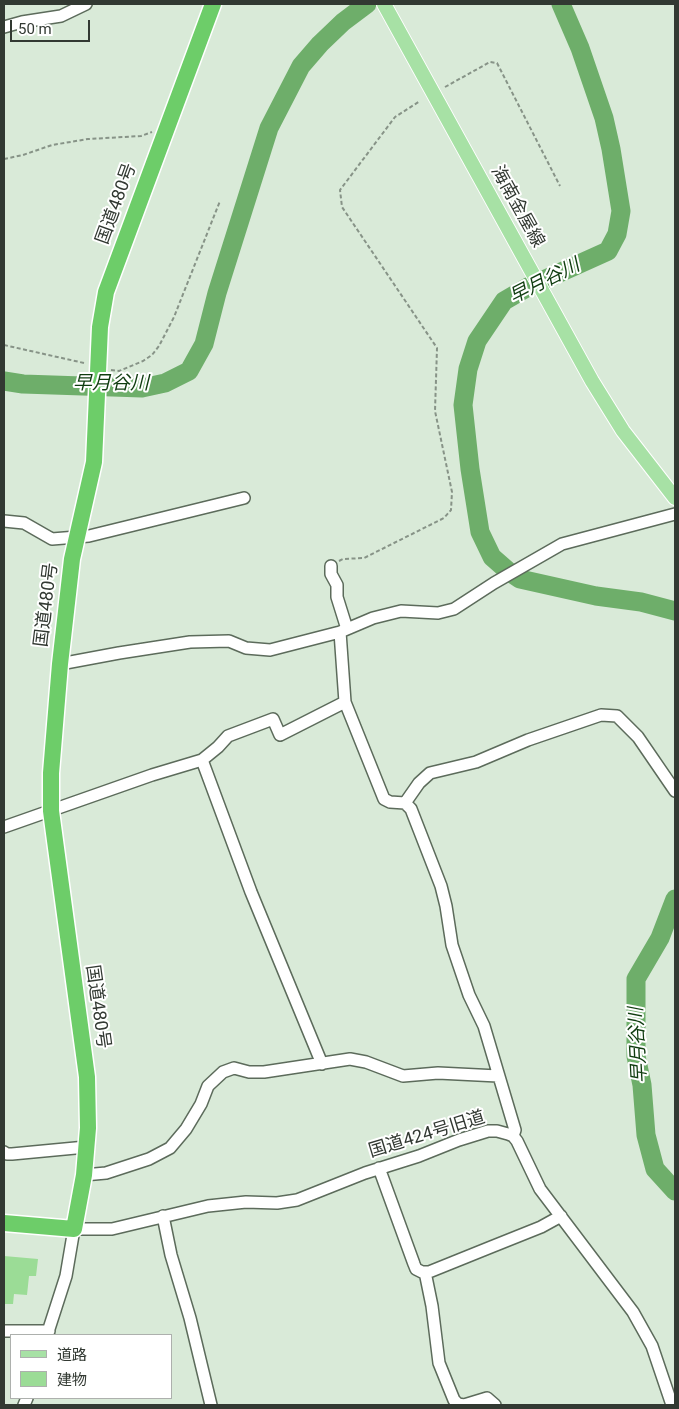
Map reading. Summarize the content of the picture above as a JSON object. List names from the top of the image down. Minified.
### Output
{"streets":{"highway":["国道480号"],"main road":["海南金屋線"],"street":["国道424号旧道"]},"crossings":[["国道480号","国道424号旧道"]],"water":["早月谷川"],"legend":["道路","建物"],"scale_bar":"50 m"}
